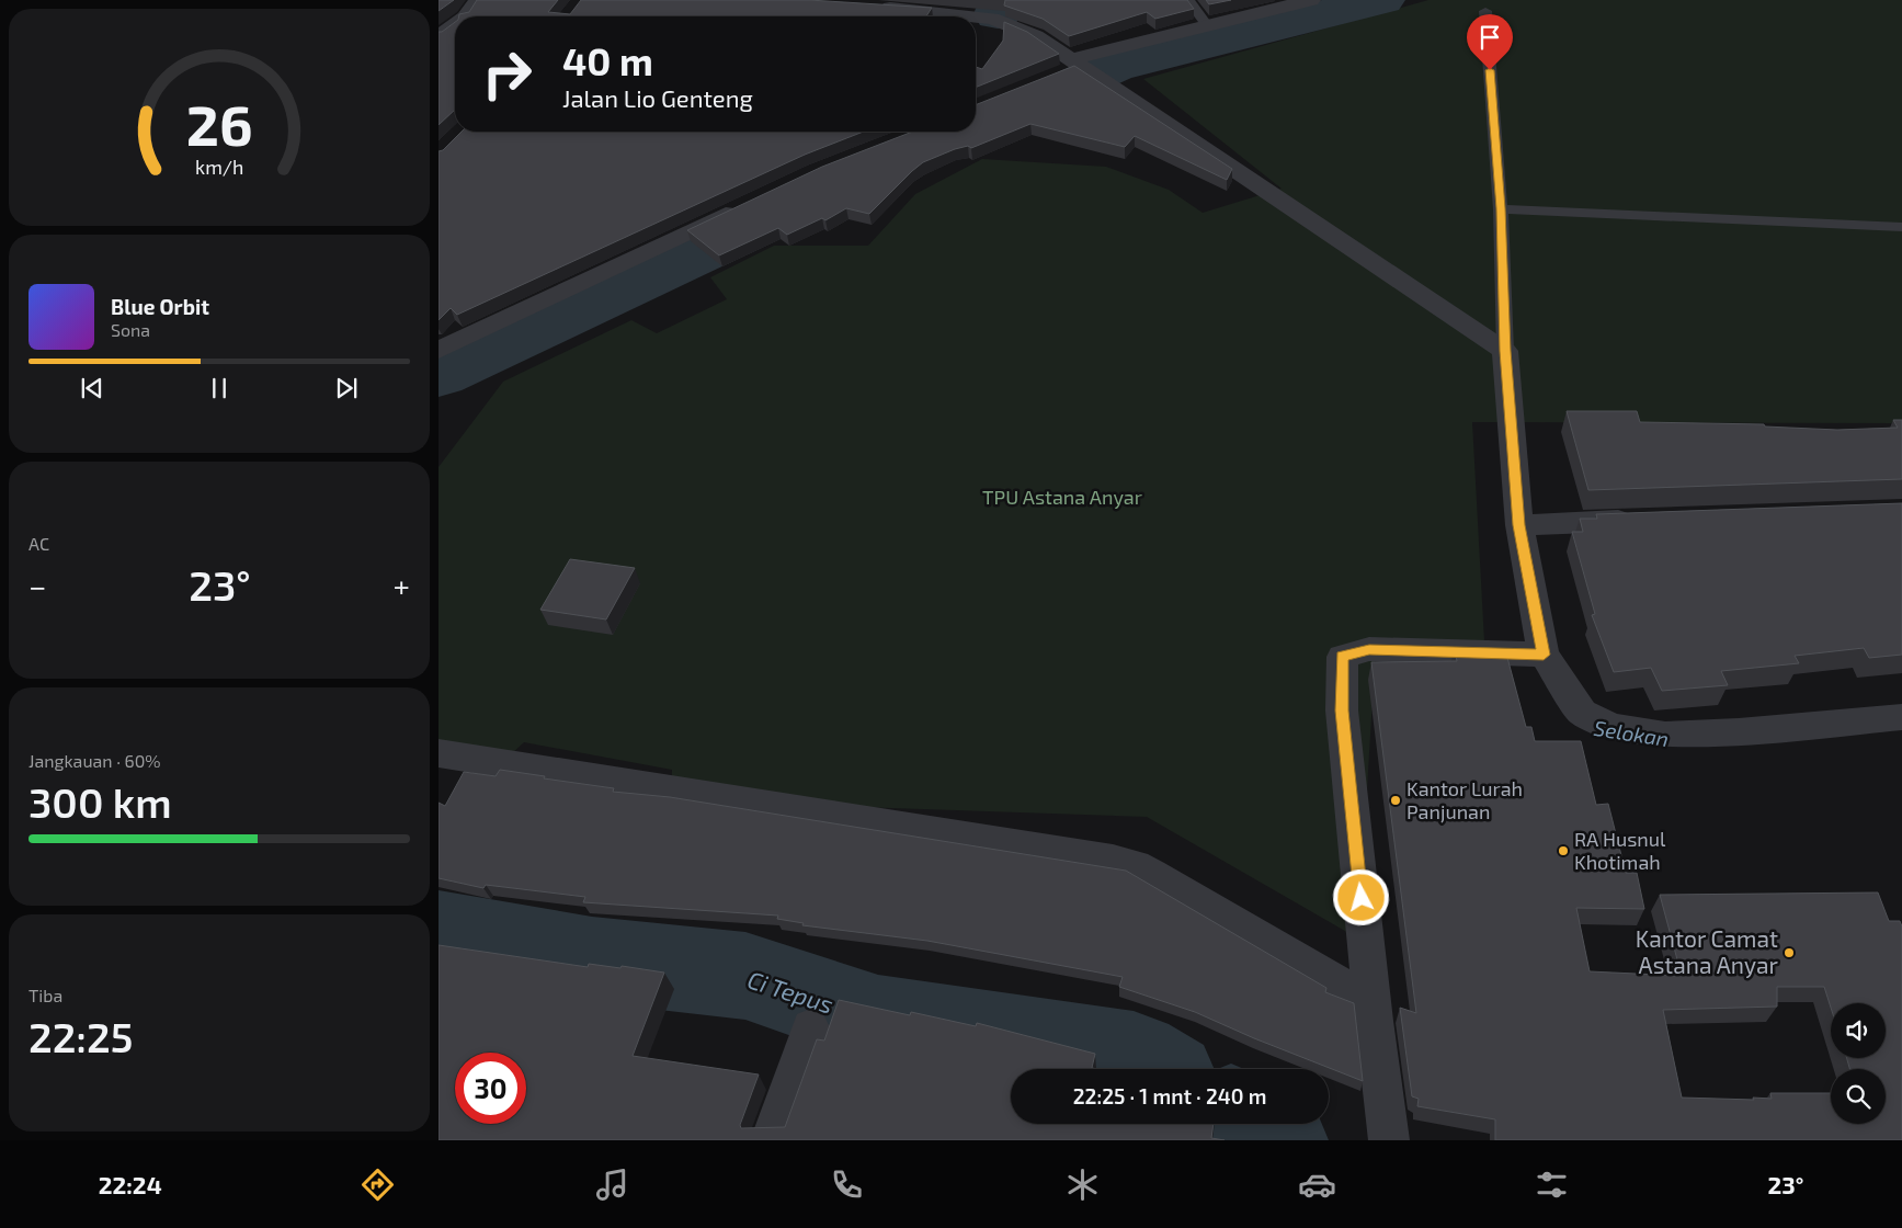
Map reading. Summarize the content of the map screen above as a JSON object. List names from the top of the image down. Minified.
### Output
{"water":["Selokan","Ci Tepus"],"parks":["TPU Astana Anyar"],"places":["Kantor Lurah Panjunan","RA Husnul Khotimah","Kantor Camat Astana Anyar"],"page":{"turn":["40 m","Jalan Lio Genteng"],"song":["Blue Orbit","Sona"],"tile":["AC",["Jangkauan · 60%","300 km"],["Tiba","22:25"]],"heat":["−","23°","+"],"limit":"30","trip":"22:25 · 1 mnt · 240 m","tabs":["22:24","23°"],"gauge":["26","km/h"]}}
